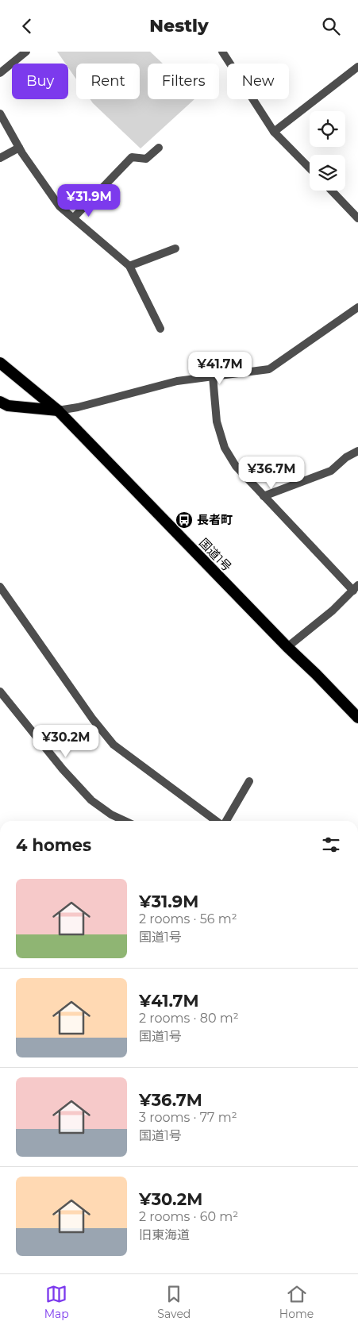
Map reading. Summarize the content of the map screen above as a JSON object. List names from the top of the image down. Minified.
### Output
{"streets":{"highway":["国道1号"]},"places":{"bus stop":["長者町"]},"page":{"header":"Nestly","chip":["Buy","Rent","Filters","New"],"price":["¥31.9M","¥41.7M","¥36.7M","¥30.2M"],"heading":"4 homes","list":[{"name":"¥31.9M","note":"2 rooms · 56 m² · 国道1号"},{"name":"¥41.7M","note":"2 rooms · 80 m² · 国道1号"},{"name":"¥36.7M","note":"3 rooms · 77 m² · 国道1号"},{"name":"¥30.2M","note":"2 rooms · 60 m² · 旧東海道"}],"tabs":["Map","Saved","Home"]}}
